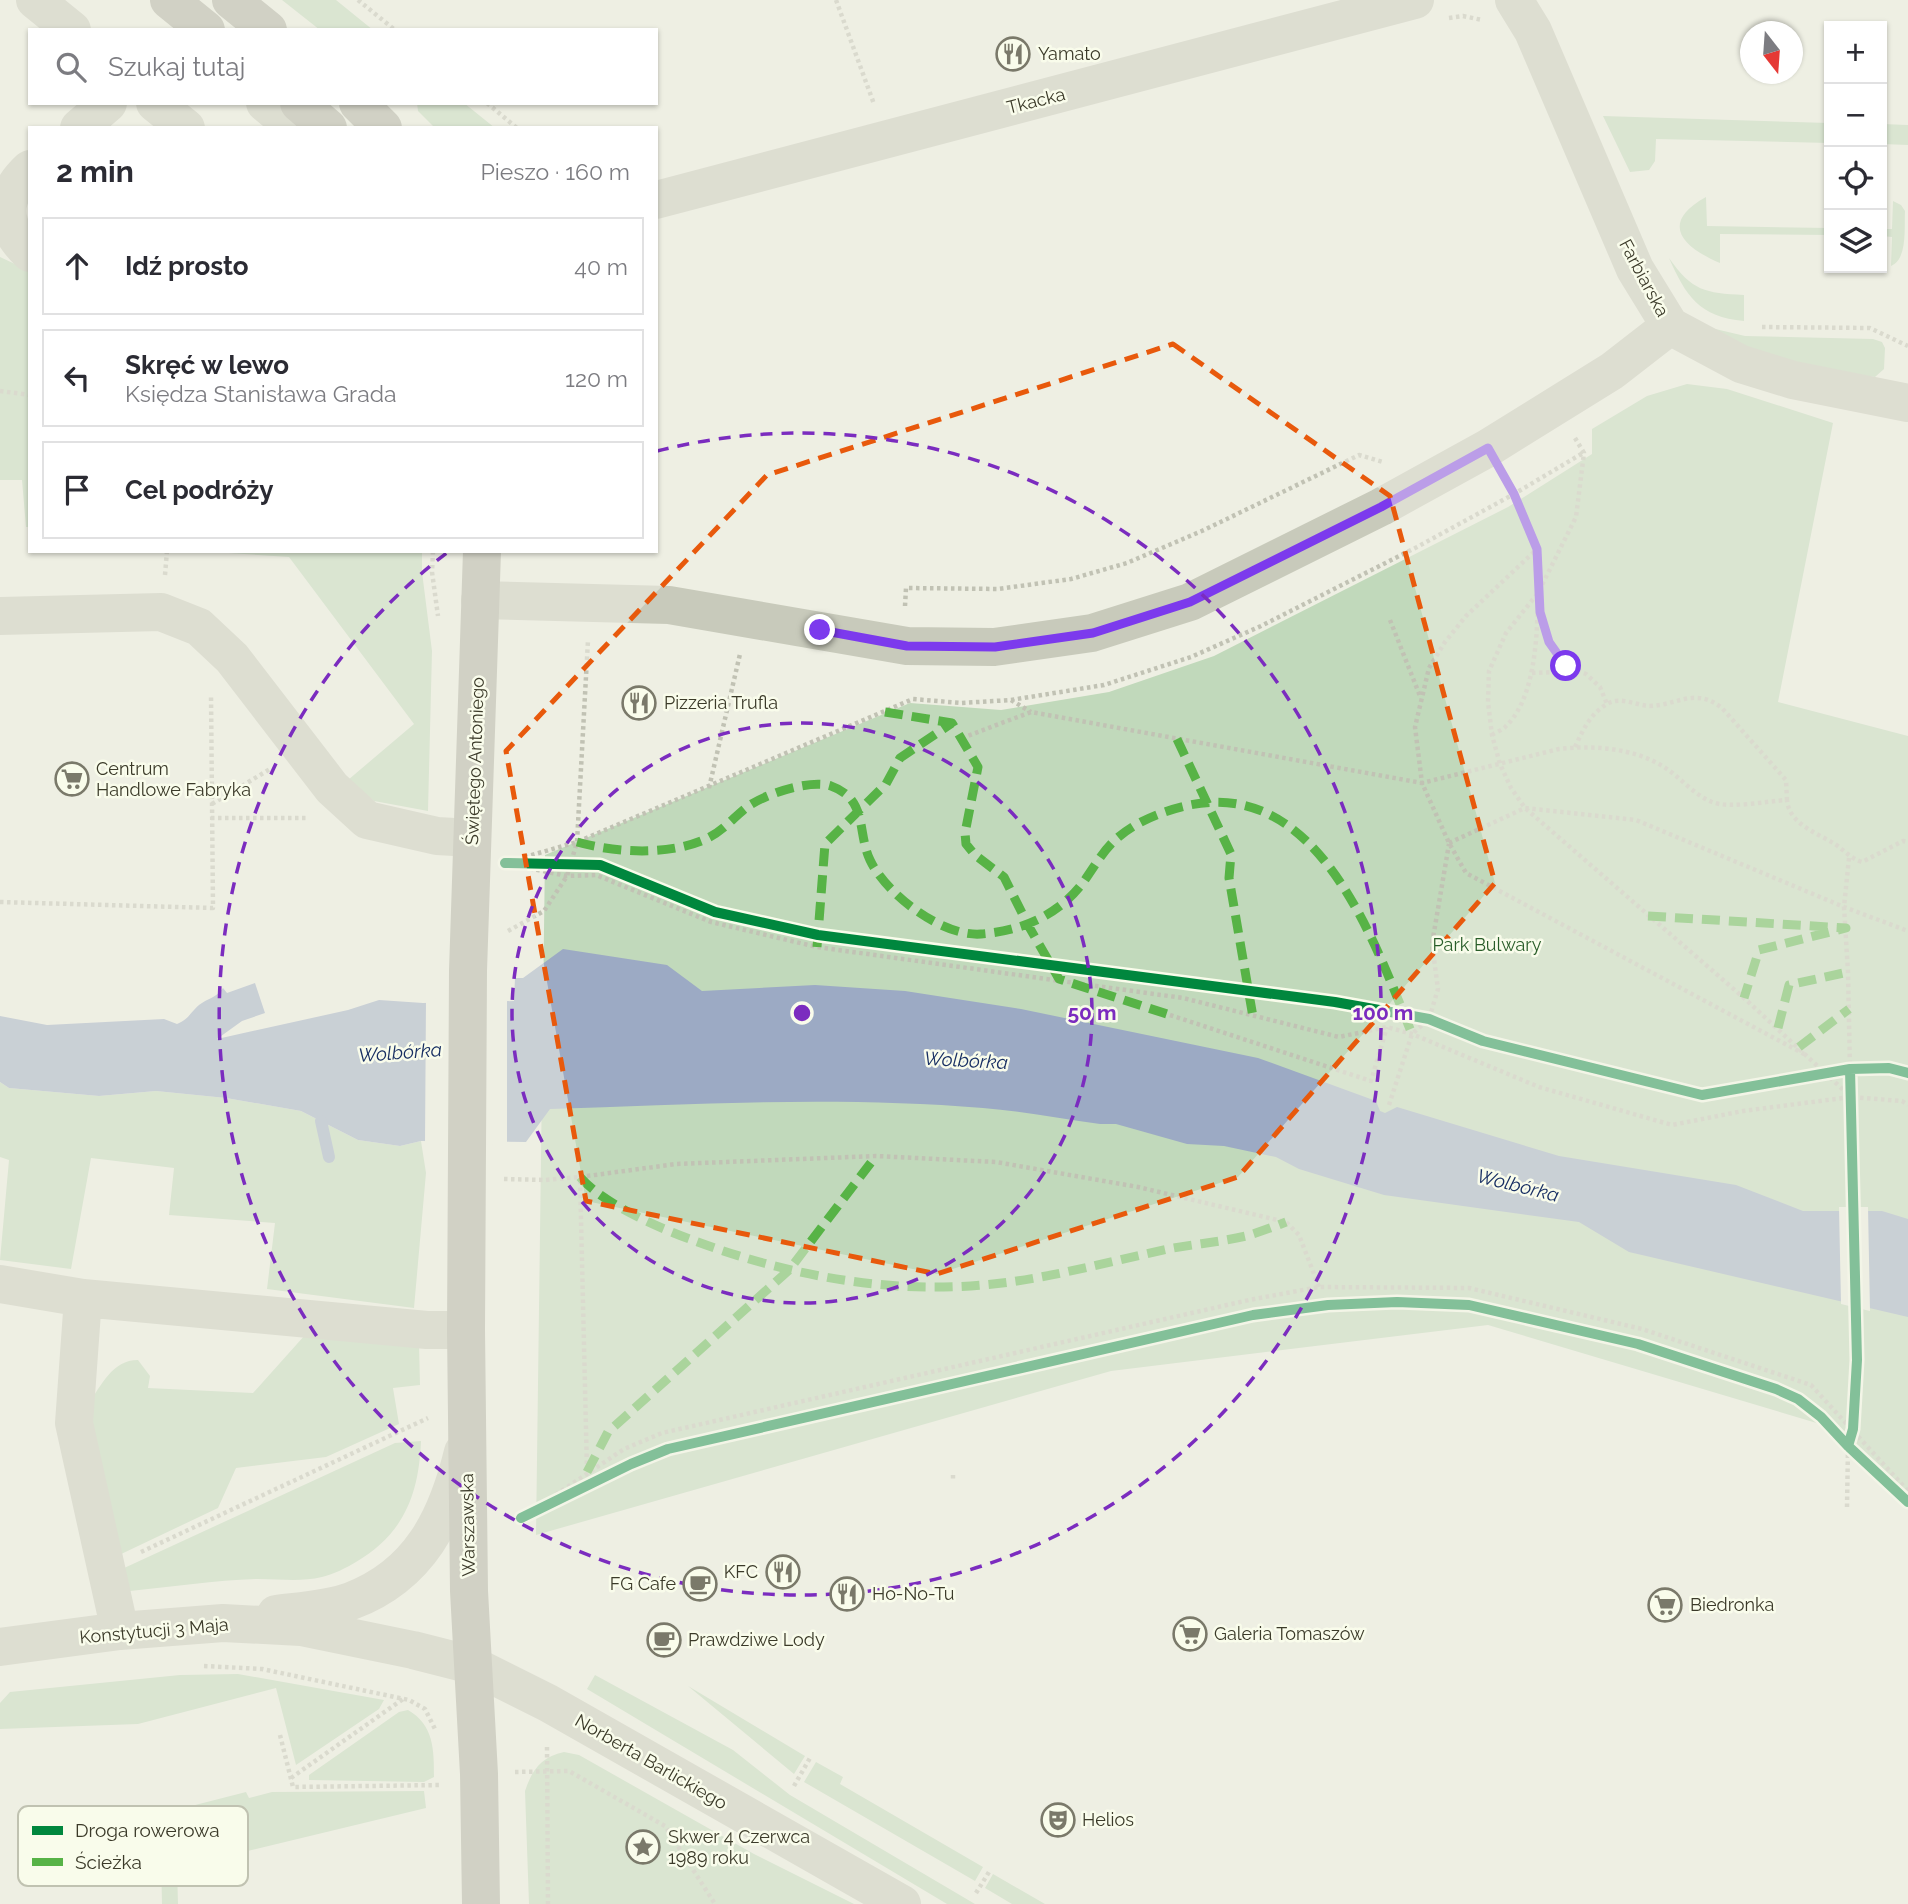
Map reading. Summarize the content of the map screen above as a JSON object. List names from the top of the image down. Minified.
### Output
{"streets":{"main road":["Świętego Antoniego","Warszawska"],"street":["Tkacka","Farbiarska","Konstytucji 3 Maja","Norberta Barlickiego"]},"crossings":[["Świętego Antoniego","Warszawska"],["Warszawska","Konstytucji 3 Maja"],["Warszawska","Norberta Barlickiego"],["Konstytucji 3 Maja","Norberta Barlickiego"]],"water":["Wolbórka"],"parks":["Park Bulwary"],"places":{"restaurant":["Yamato","Pizzeria Trufla","KFC","Ho-No-Tu"],"supermarket":["Centrum Handlowe Fabryka","Biedronka","Galeria Tomaszów"],"cafe":["FG Cafe","Prawdziwe Lody"],"theatre":["Helios"],"place":["Skwer 4 Czerwca 1989 roku"]},"legend":["Droga rowerowa","Ścieżka"],"north":"bottom","page":{"map_buttons":["+","−"],"search":"Szukaj tutaj","heading":["2 min","Pieszo · 160 m"],"list":[["Idź prosto","40 m"],["Skręć w lewo","Księdza Stanisława Grada","120 m"],"Cel podróży"]},"rings":["50 m","100 m"]}
